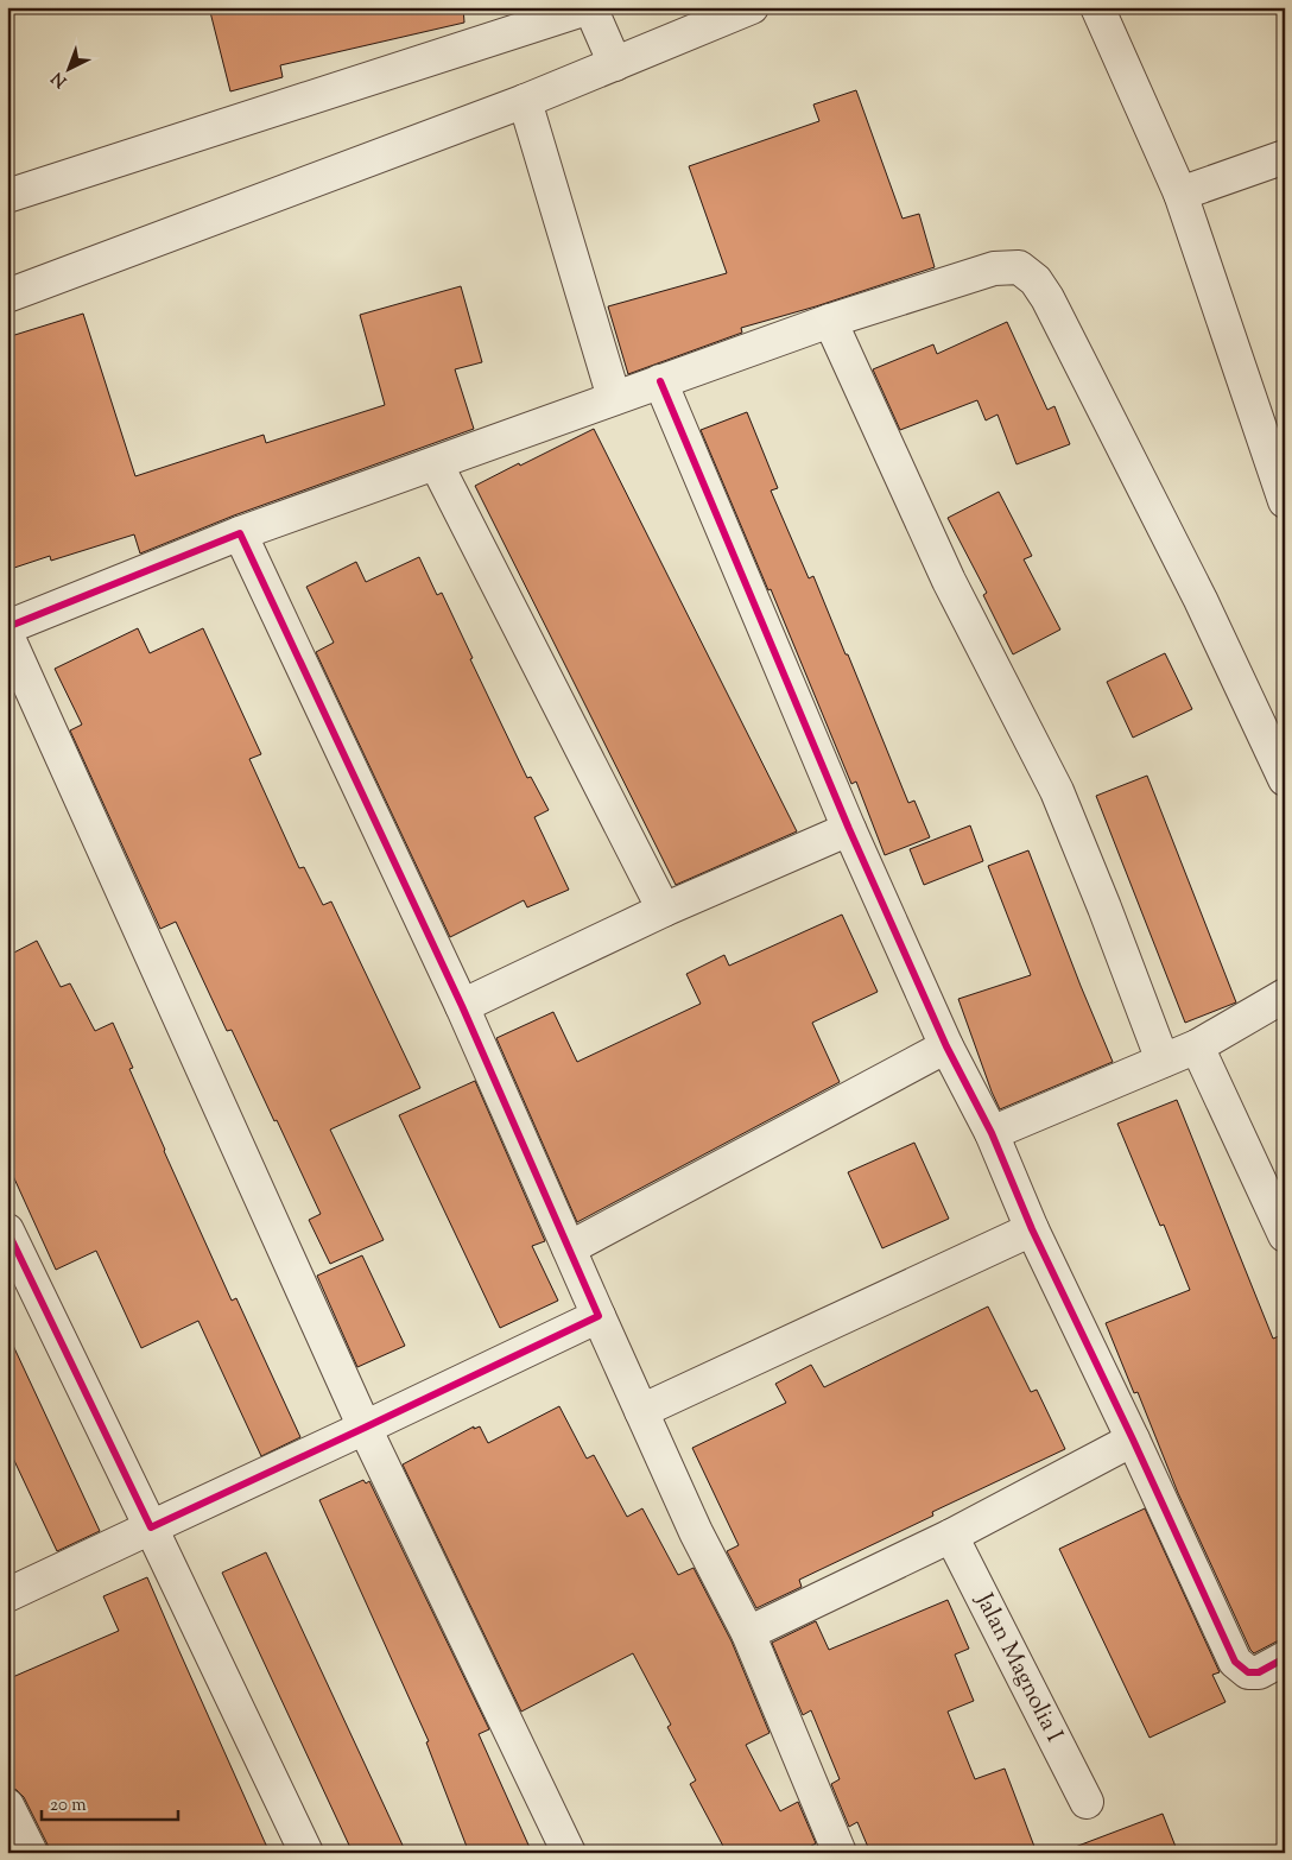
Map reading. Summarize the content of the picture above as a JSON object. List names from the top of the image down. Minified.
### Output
{"streets":{"street":["Jalan Magnolia I"]},"scale_bar":"20 m","north":"bottom left"}
